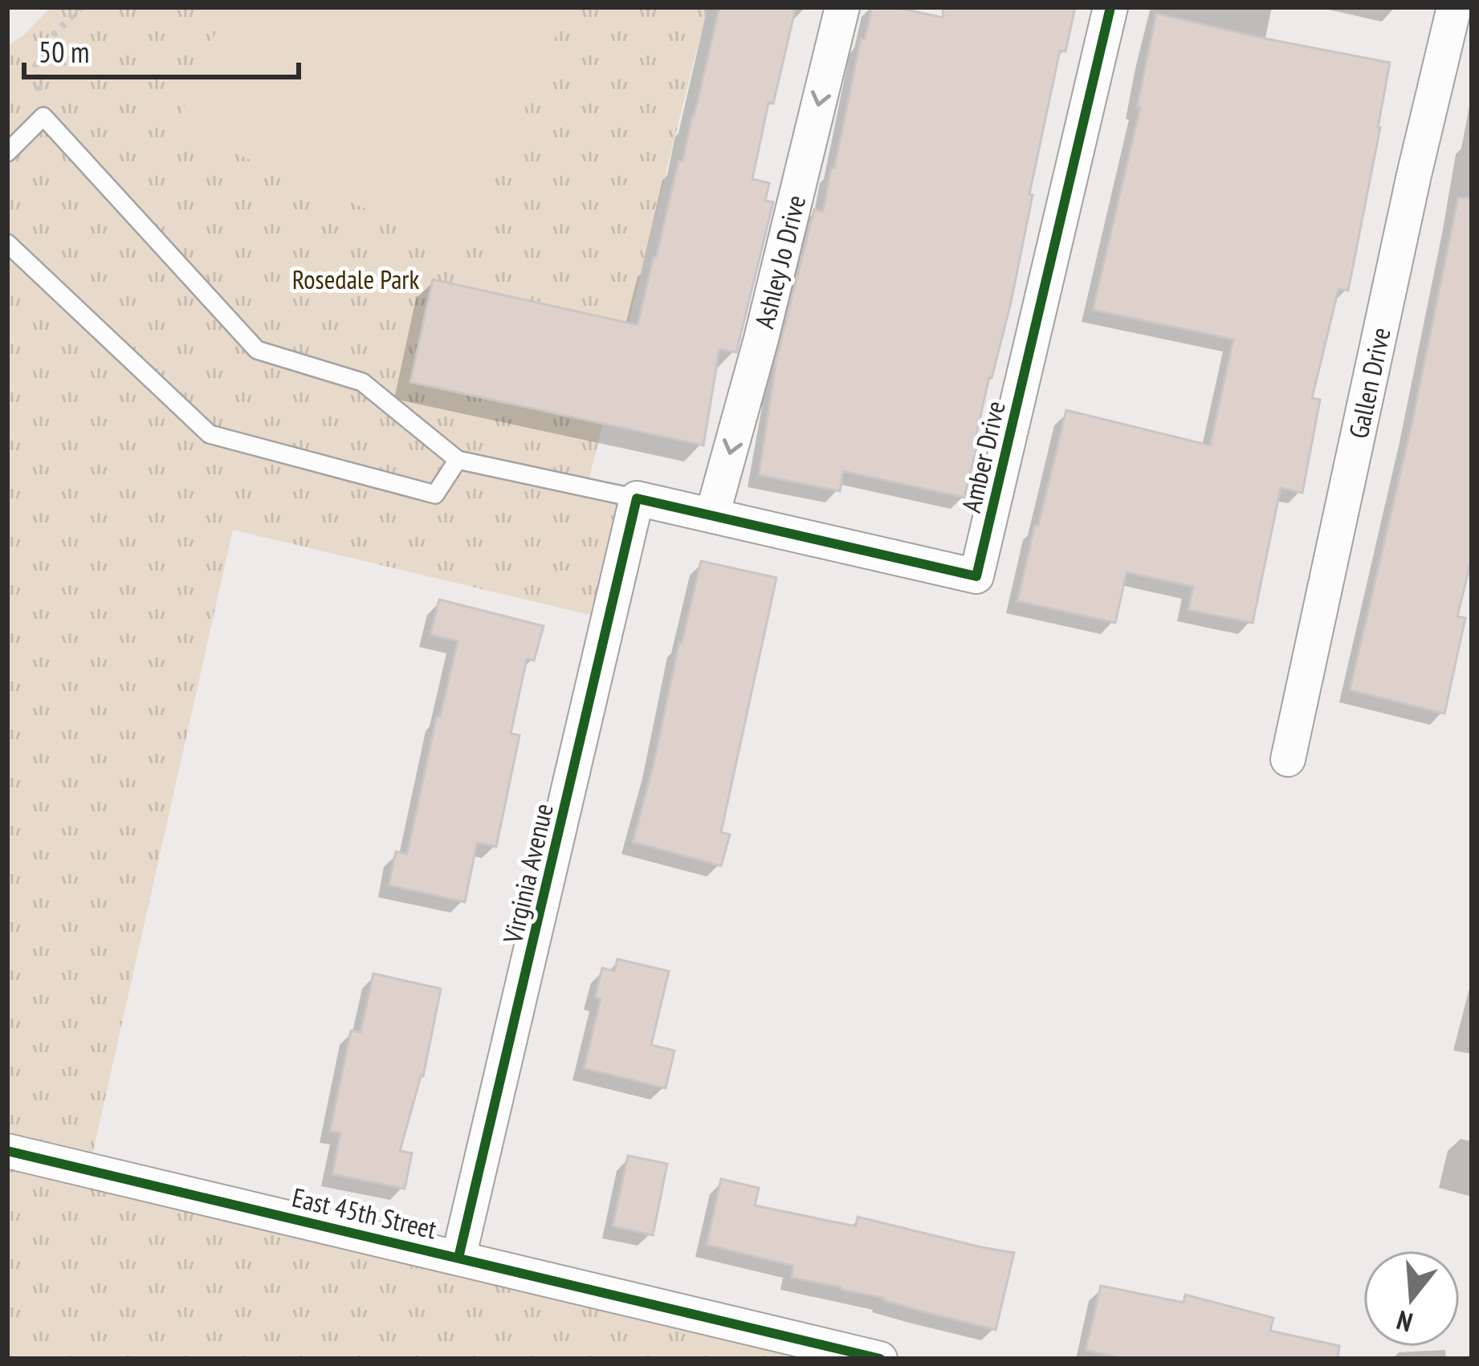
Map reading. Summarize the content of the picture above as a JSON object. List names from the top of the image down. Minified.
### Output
{"streets":{"street":["Ashley Jo Drive","Gallen Drive","Amber Drive","Virginia Avenue","East 45th Street"]},"crossings":[["Ashley Jo Drive","Amber Drive"],["Amber Drive","Virginia Avenue"],["Virginia Avenue","East 45th Street"]],"one_way":["Ashley Jo Drive"],"parks":["Rosedale Park"],"scale_bar":"50 m","north":"bottom"}
